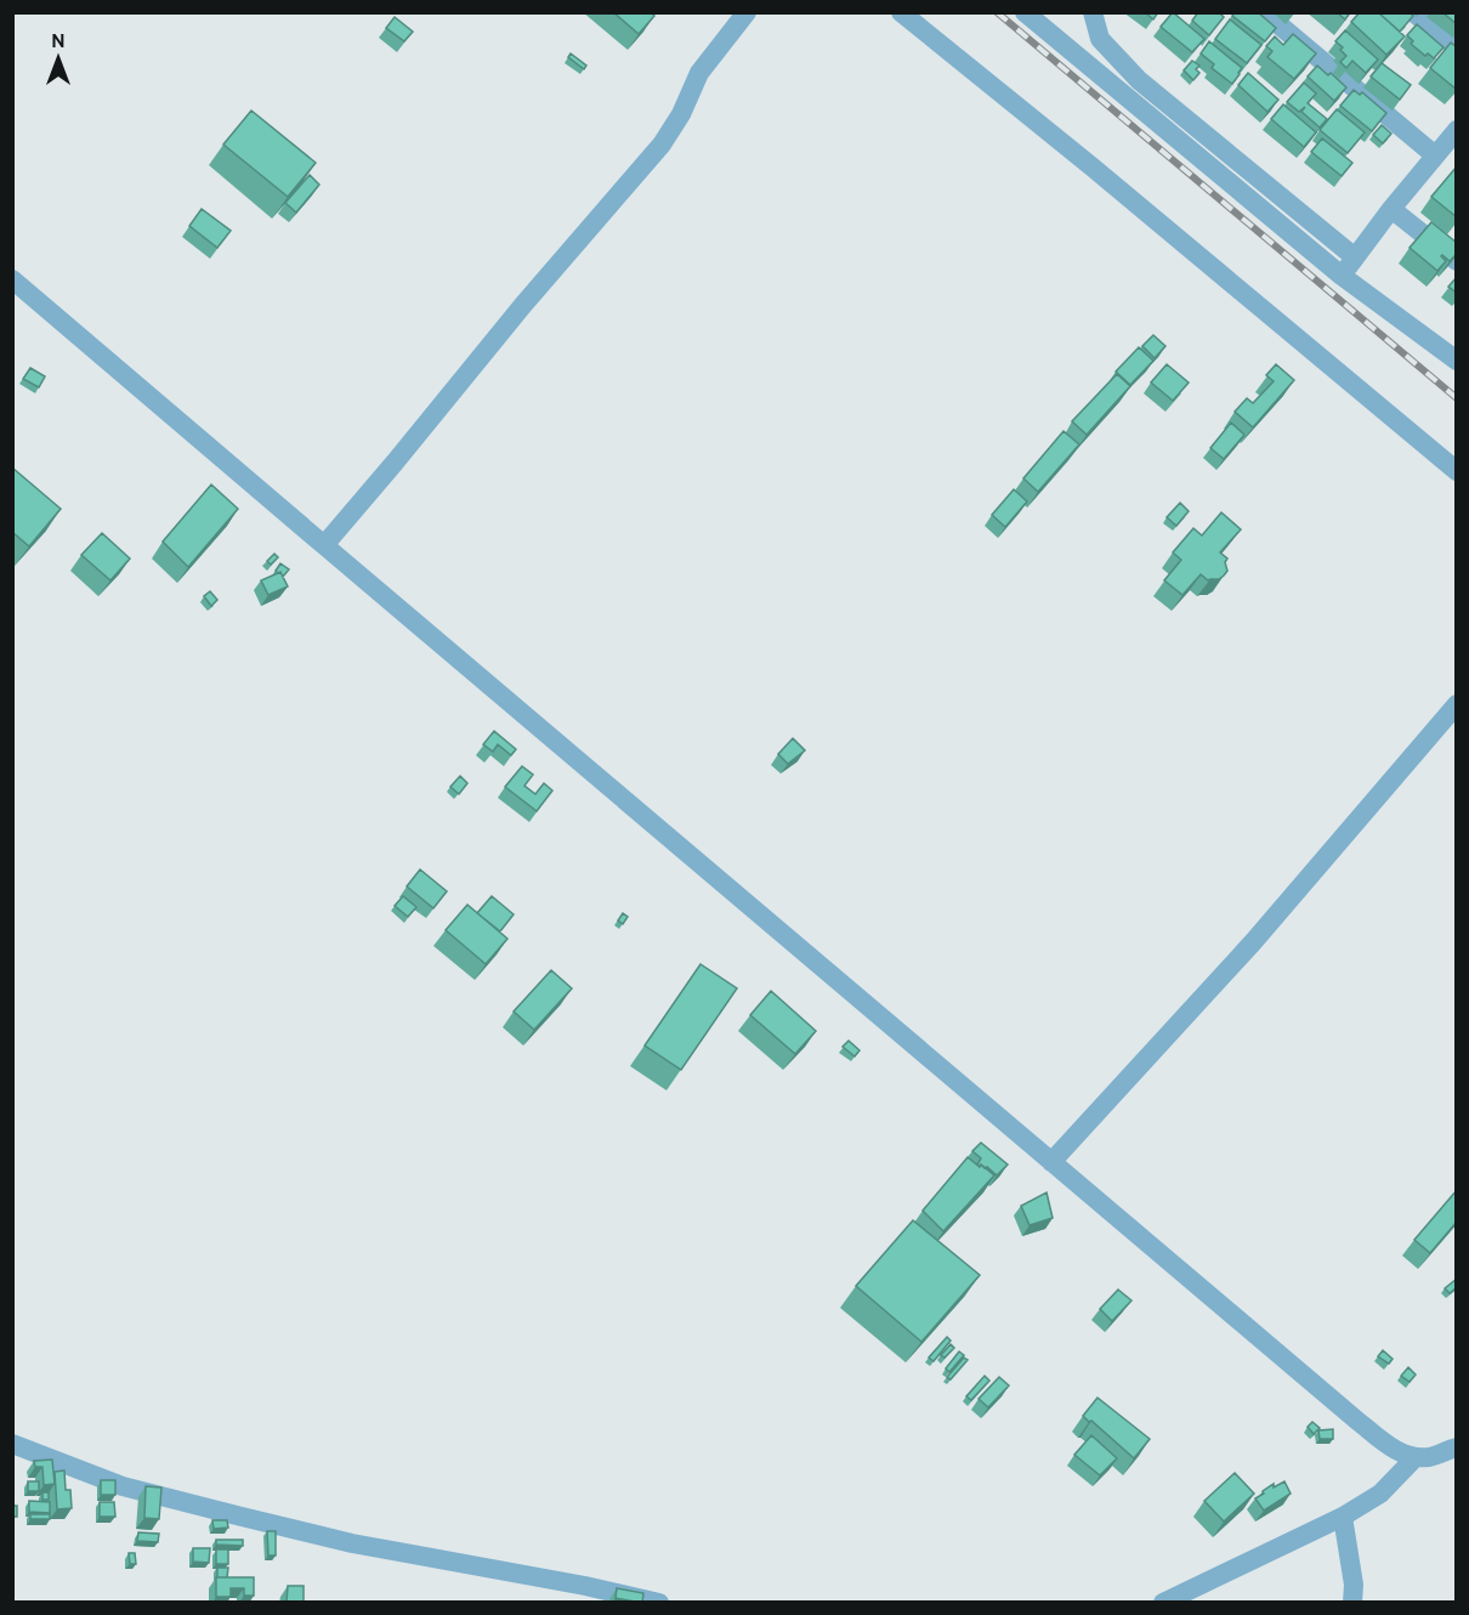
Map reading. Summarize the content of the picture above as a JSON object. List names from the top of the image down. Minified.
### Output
{"north":"top"}
